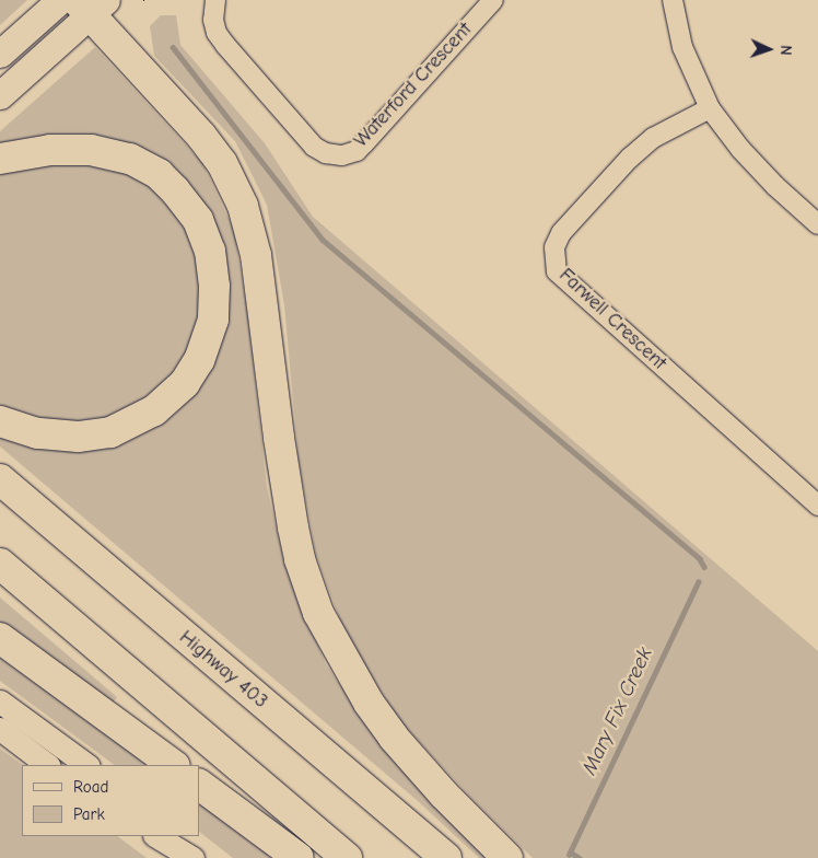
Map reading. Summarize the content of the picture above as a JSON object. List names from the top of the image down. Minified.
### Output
{"streets":{"highway":["Highway 403"],"street":["Waterford Crescent","Farwell Crescent"]},"water":["Mary Fix Creek"],"legend":["Road","Park"],"north":"right"}
